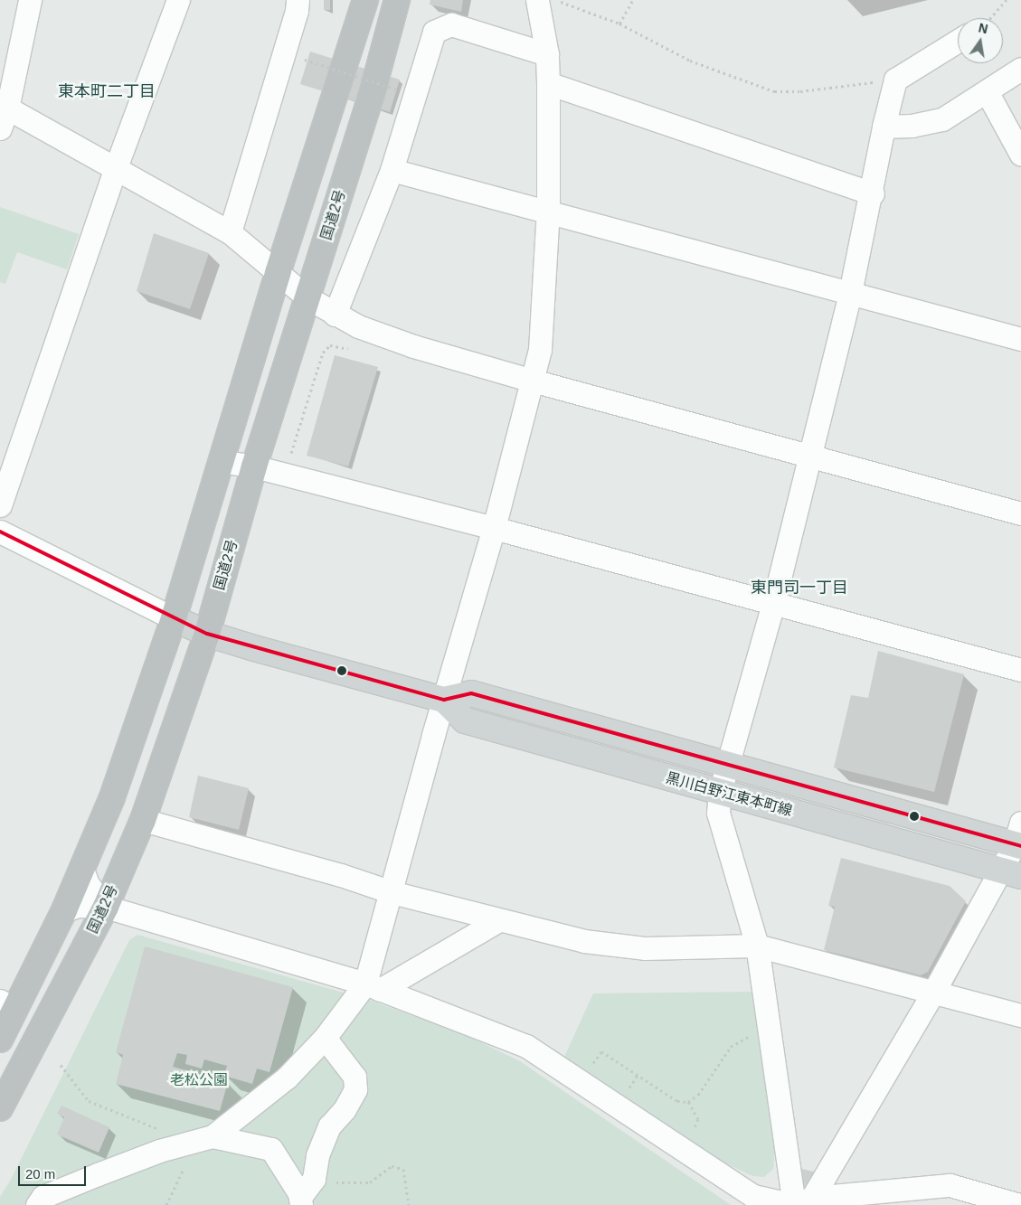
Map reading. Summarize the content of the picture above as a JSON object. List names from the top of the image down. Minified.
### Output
{"streets":{"highway":["国道2号"],"main road":["黒川白野江東本町線"]},"crossings":[["国道2号","黒川白野江東本町線"]],"districts":["東本町二丁目","東門司一丁目"],"parks":["老松公園"],"scale_bar":"20 m","north":"top"}
